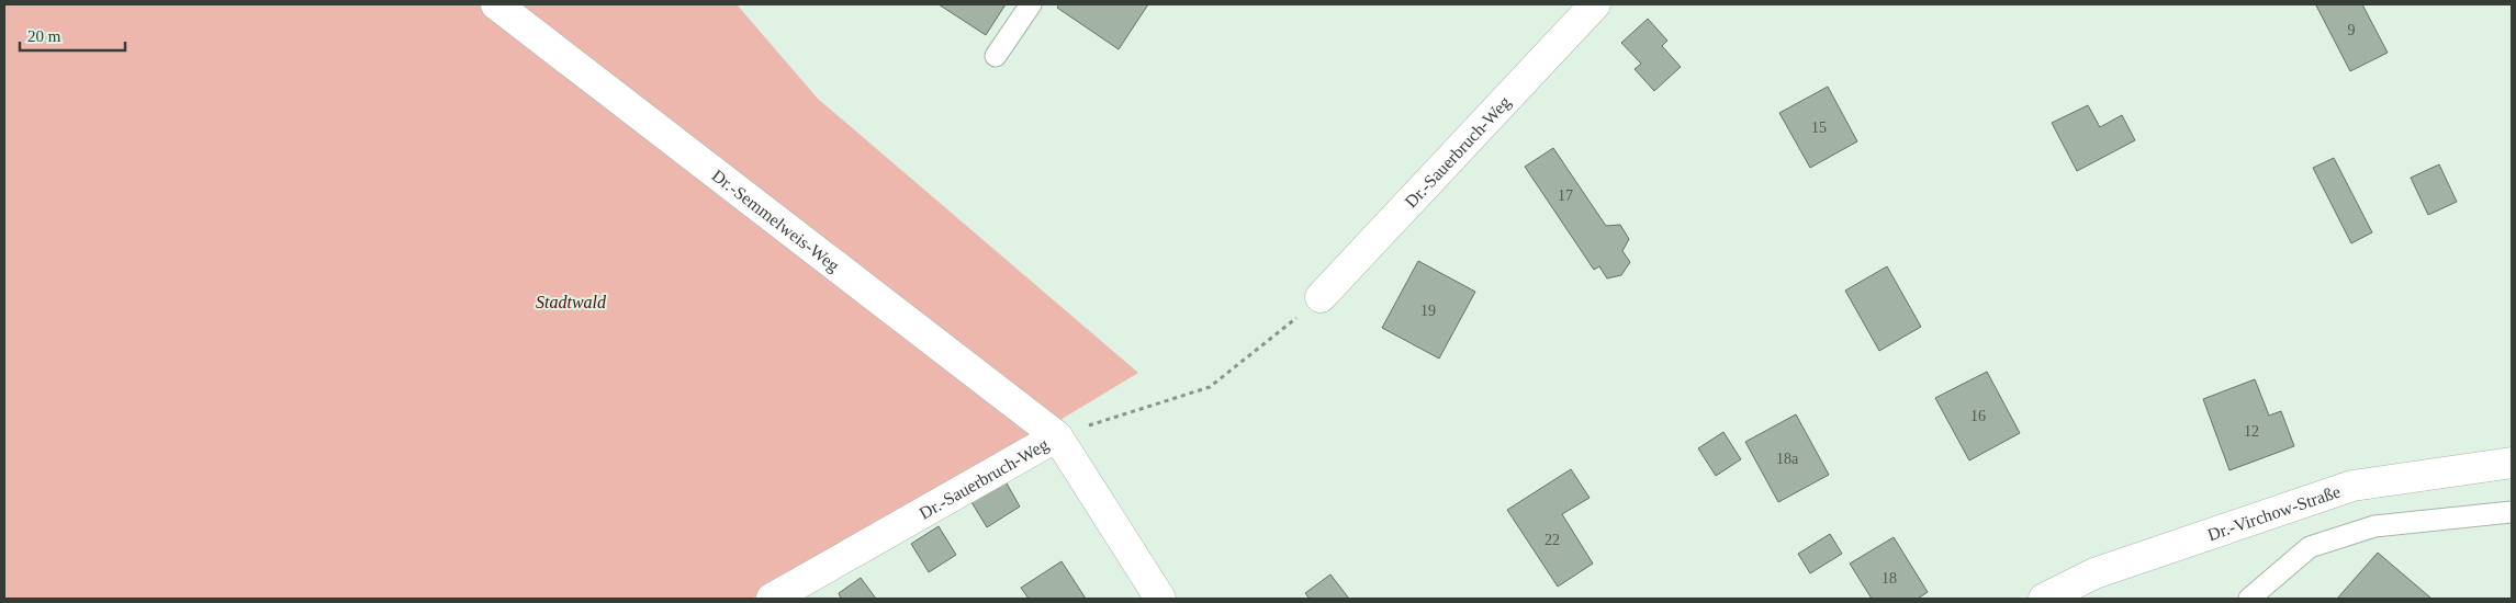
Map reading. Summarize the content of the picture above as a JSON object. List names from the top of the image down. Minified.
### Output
{"streets":{"street":["Dr.-Sauerbruch-Weg","Dr.-Semmelweis-Weg","Dr.-Virchow-Straße"]},"crossings":[["Dr.-Sauerbruch-Weg","Dr.-Semmelweis-Weg"]],"parks":["Stadtwald"],"house_numbers":["9","15","17","19","16","12","18a","22","18"],"scale_bar":"20 m"}
